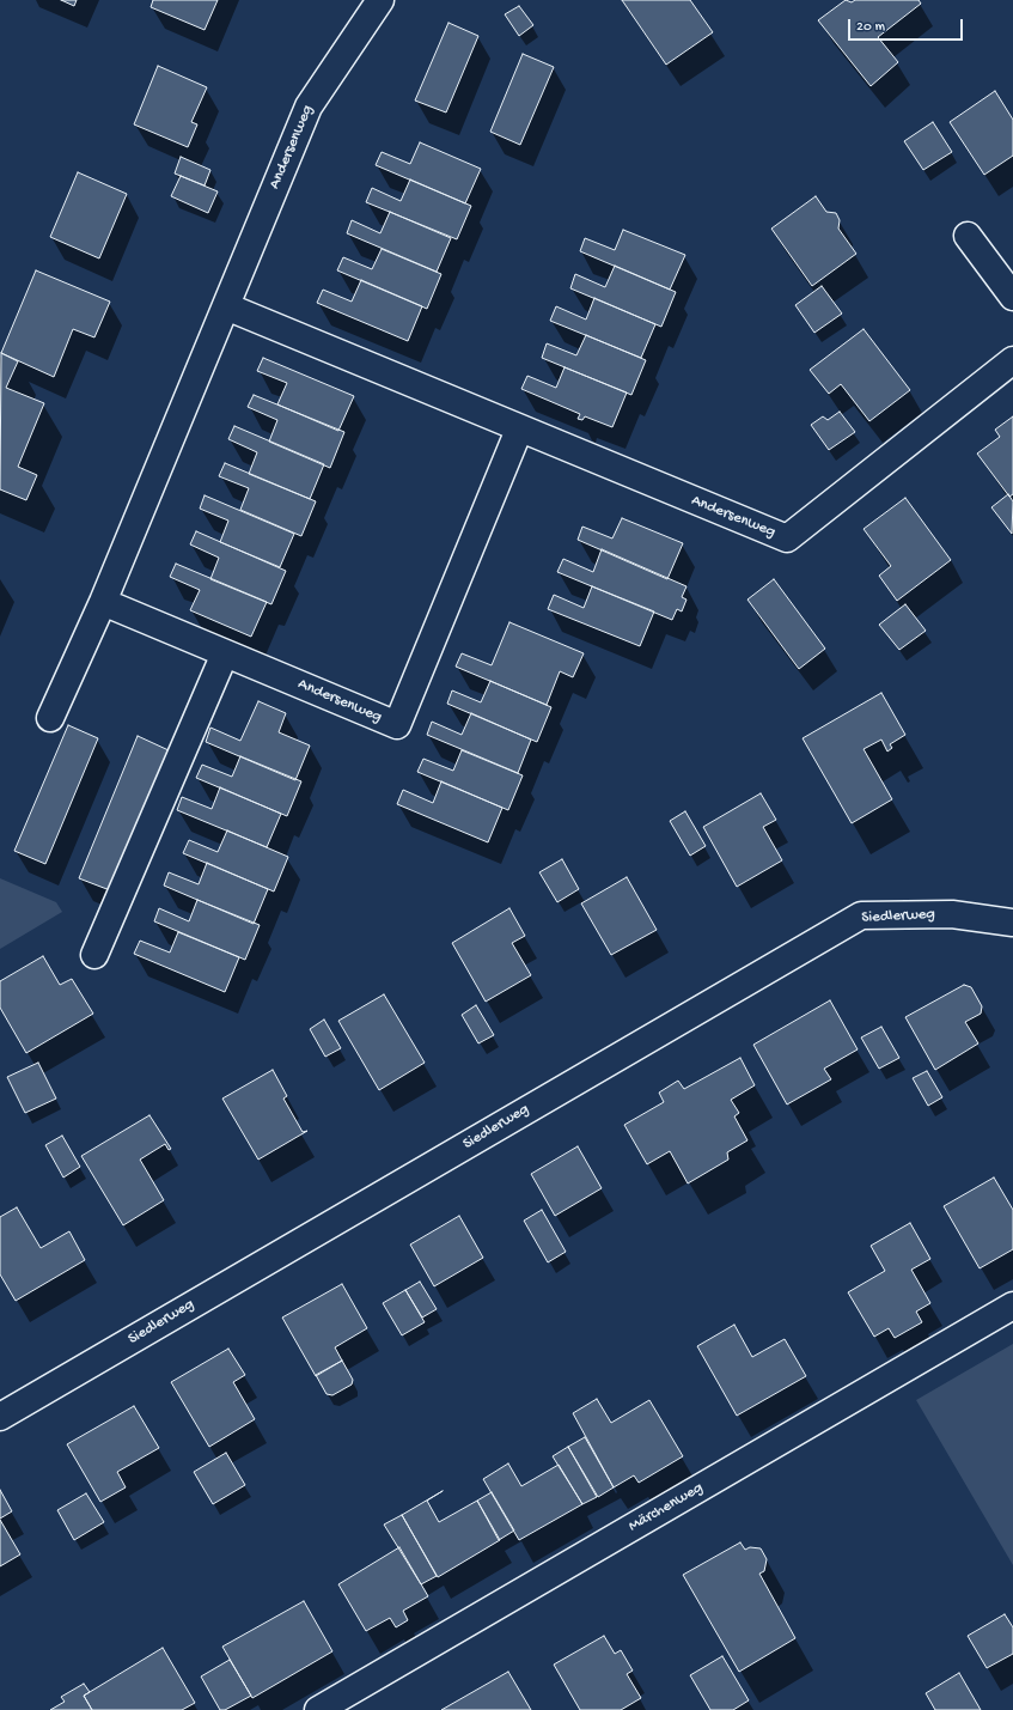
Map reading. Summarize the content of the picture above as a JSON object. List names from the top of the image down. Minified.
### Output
{"streets":{"street":["Andersenweg","Siedlerweg","Märchenweg"]},"scale_bar":"20 m"}
